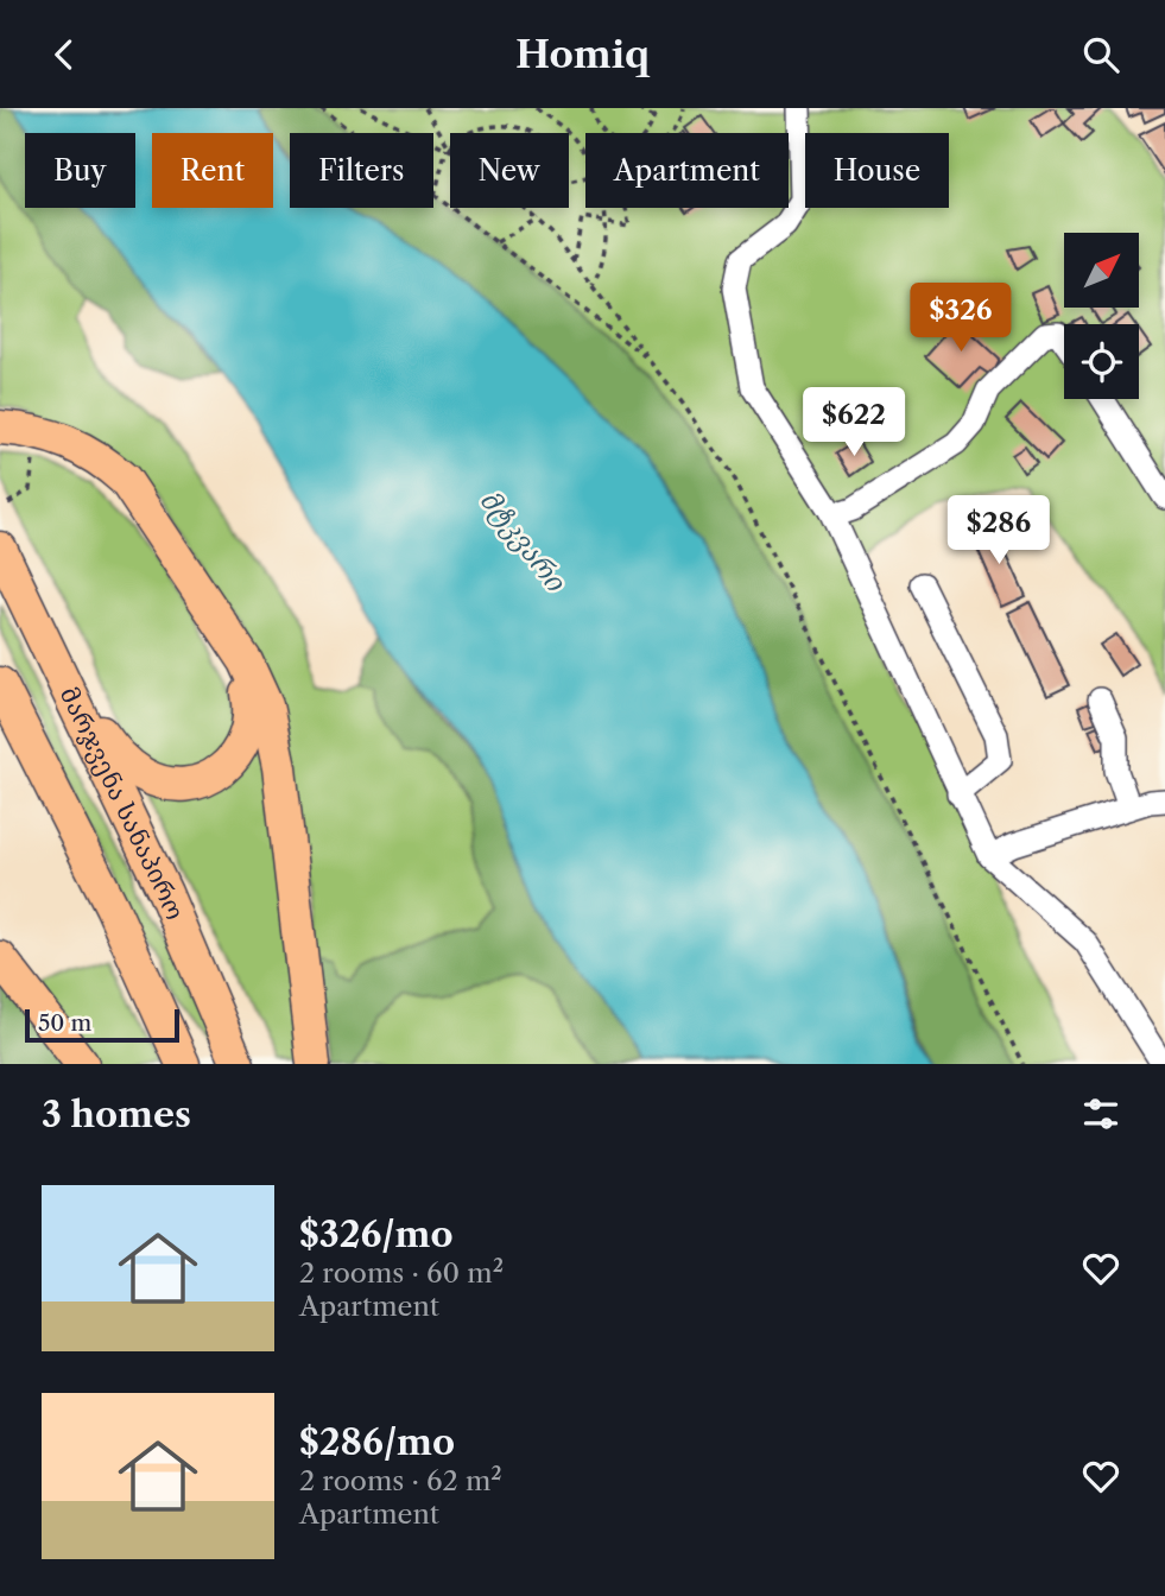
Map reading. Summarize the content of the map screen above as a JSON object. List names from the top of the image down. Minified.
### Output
{"streets":{"highway":["მარჯვენა სანაპირო"]},"water":["მტკვარი"],"scale_bar":"50 m","north":"top right","page":{"header":"Homiq","chip":["Buy","Rent","Filters","New","Apartment","House"],"price":["$326","$622","$286"],"scale":"50 m","heading":"3 homes","list":[{"name":"$326/mo","note":"2 rooms · 60 m² · Apartment"},{"name":"$286/mo","note":"2 rooms · 62 m² · Apartment"}]}}
